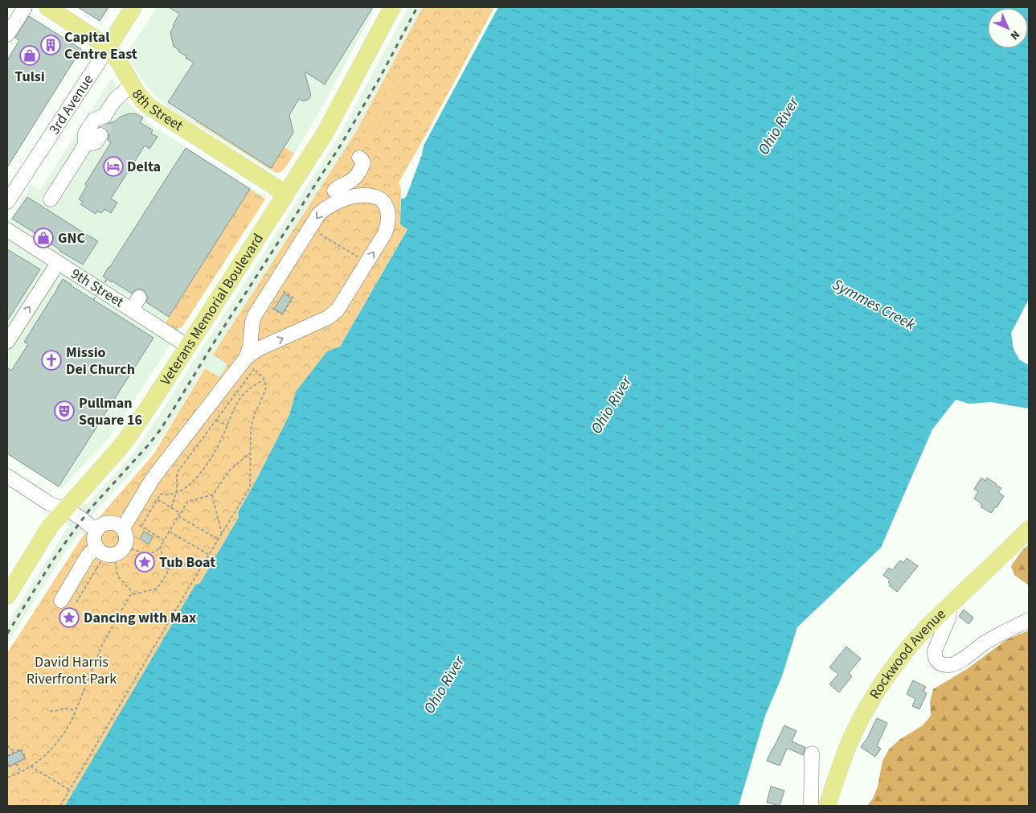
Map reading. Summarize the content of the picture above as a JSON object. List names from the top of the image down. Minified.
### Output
{"streets":{"main road":["3rd Avenue","8th Street","Veterans Memorial Boulevard","Rockwood Avenue"],"street":["9th Street"]},"crossings":[["3rd Avenue","8th Street"],["8th Street","Veterans Memorial Boulevard"],["9th Street","Veterans Memorial Boulevard"]],"water":["Ohio River","Symmes Creek"],"parks":["David Harris Riverfront Park"],"places":{"building":["Capital Centre East"],"shop":["Tulsi","GNC"],"hotel":["Delta"],"church":["Missio Dei Church"],"theatre":["Pullman Square 16"],"place":["Tub Boat","Dancing with Max"]},"north":"bottom right"}
